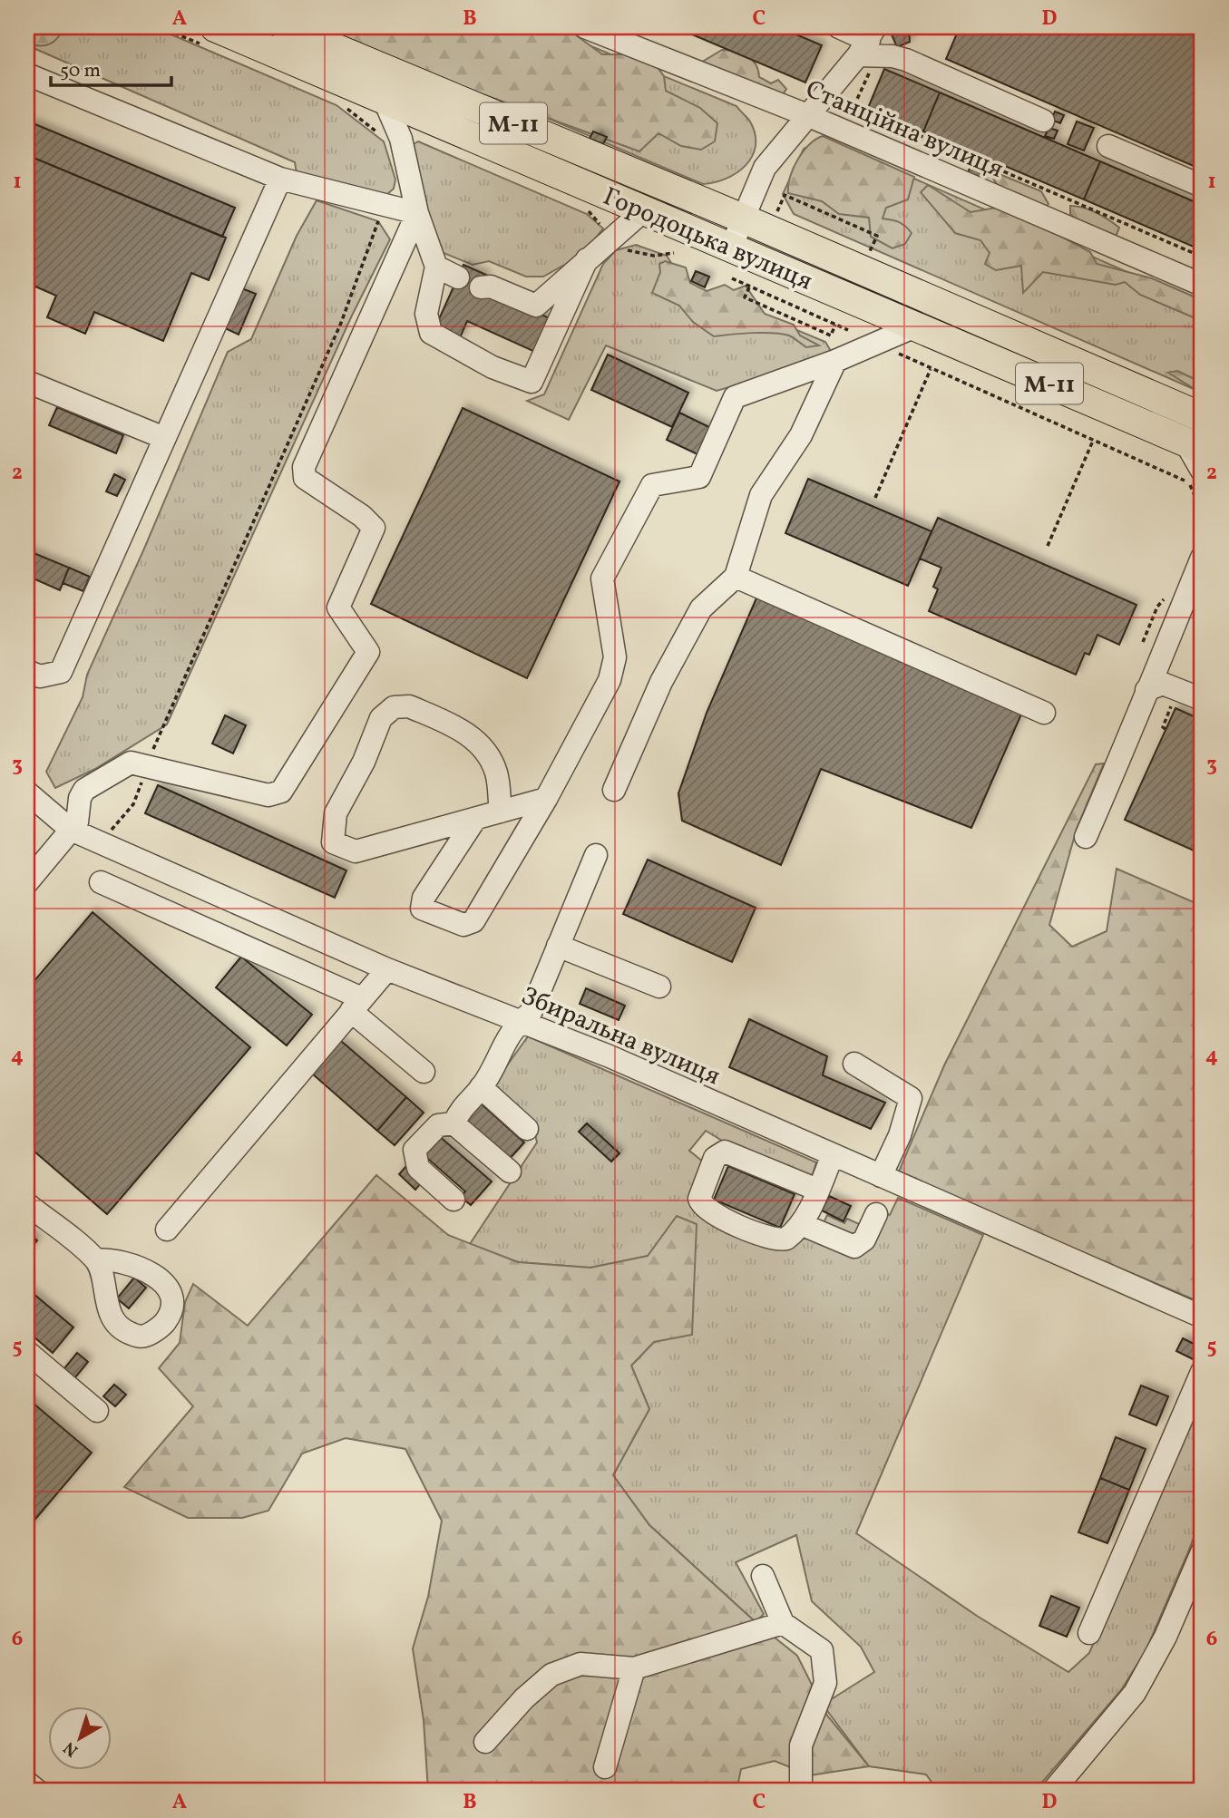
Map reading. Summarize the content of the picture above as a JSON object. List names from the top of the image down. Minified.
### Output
{"streets":{"main road":["М-11","Городоцька вулиця"],"street":["Станційна вулиця","Збиральна вулиця"]},"scale_bar":"50 m","north":"bottom left","grid":{"columns":["A","B","C","D"],"rows":["1","2","3","4","5","6"]}}
